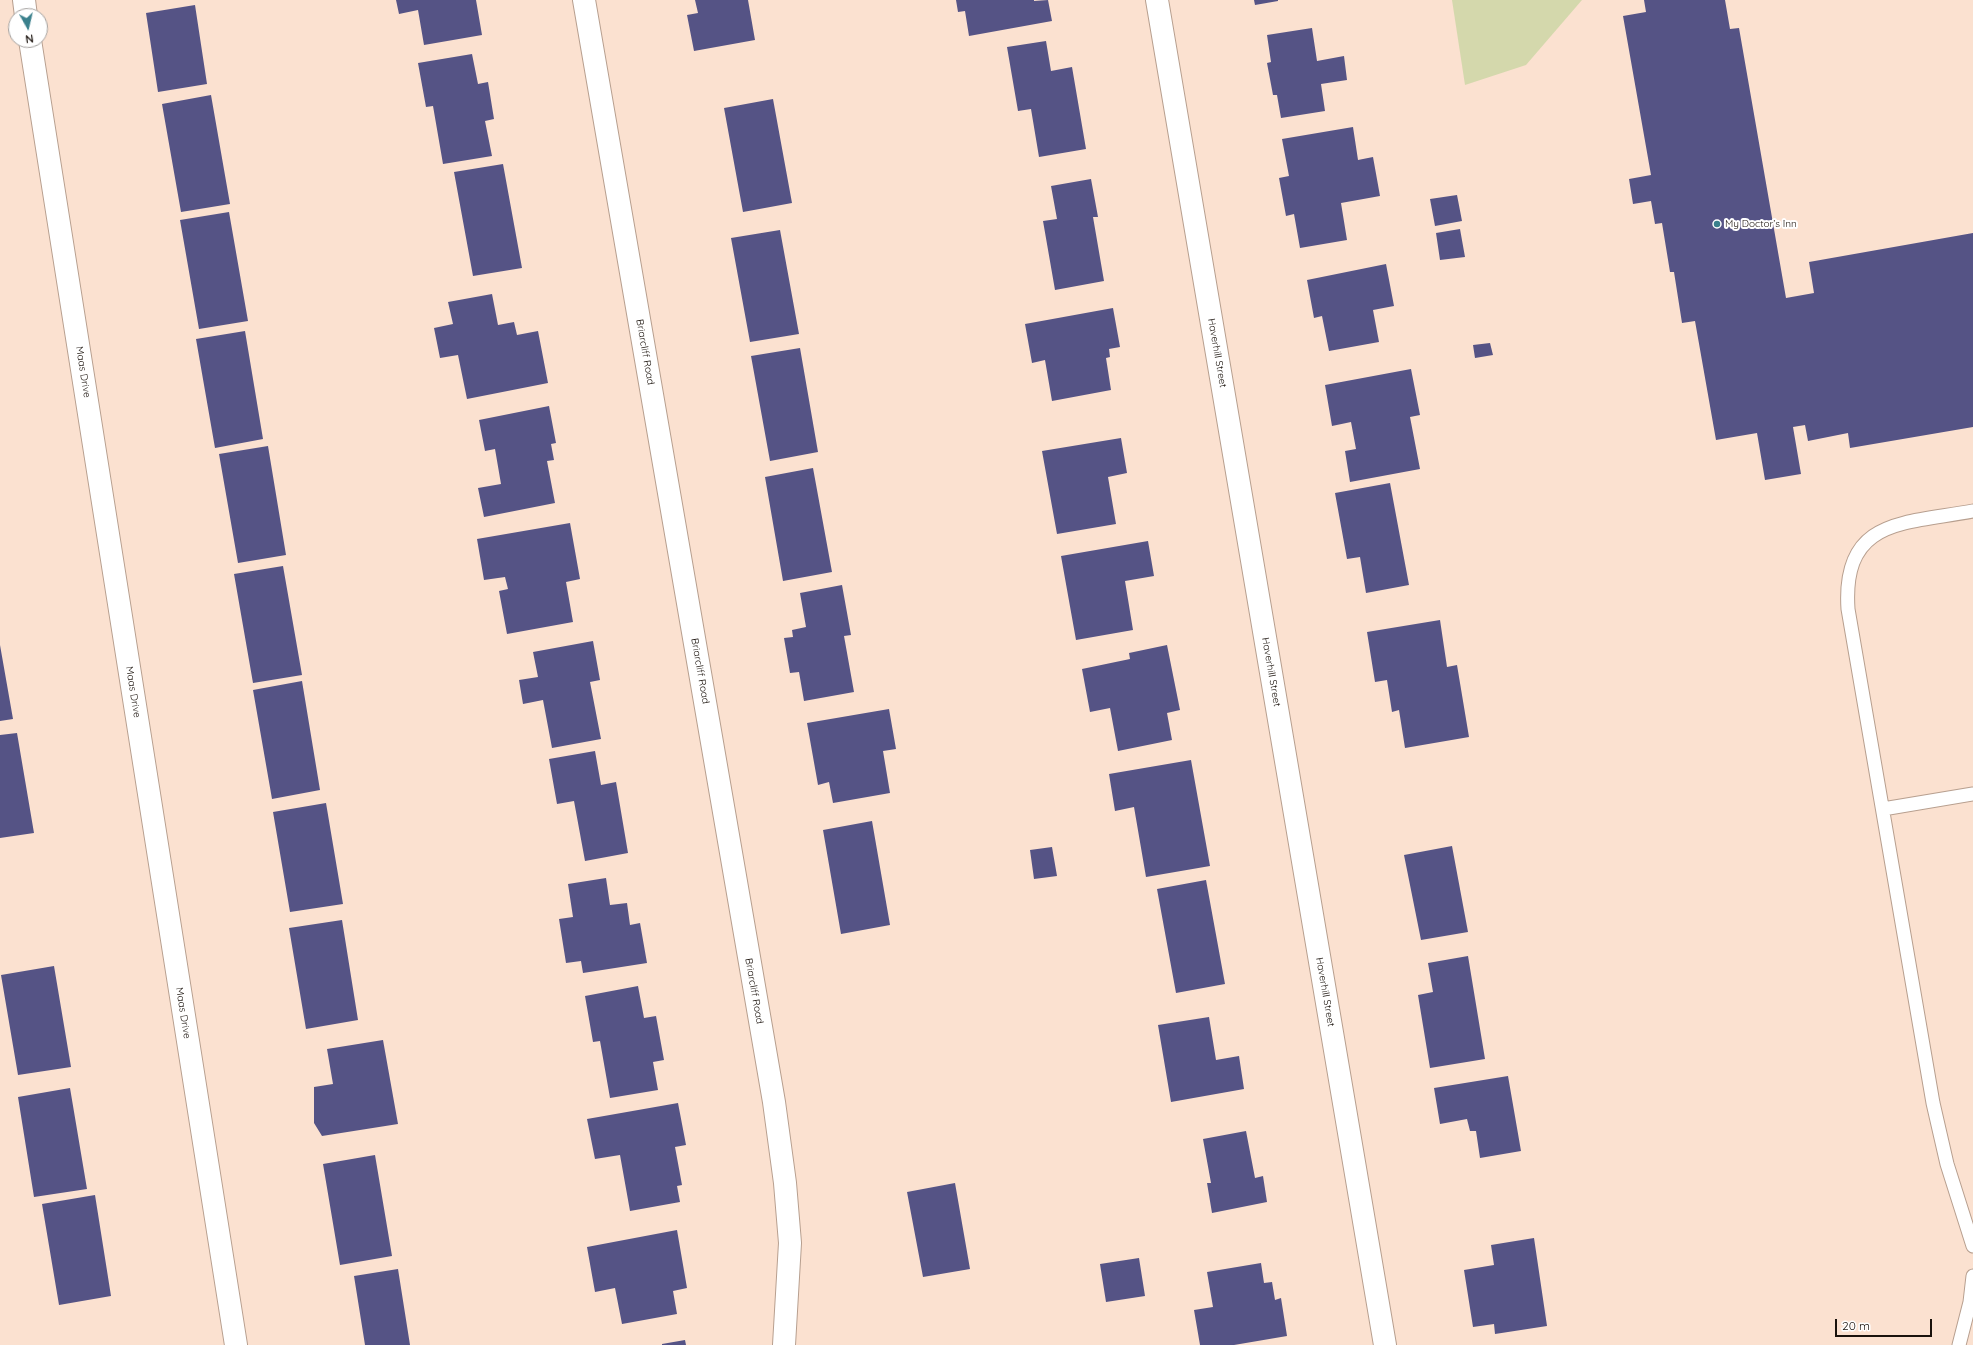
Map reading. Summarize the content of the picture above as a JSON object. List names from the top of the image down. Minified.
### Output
{"streets":{"street":["Briarcliff Road","Haverhill Street","Maas Drive"]},"places":["My Doctor’s Inn"],"scale_bar":"20 m","north":"bottom"}
